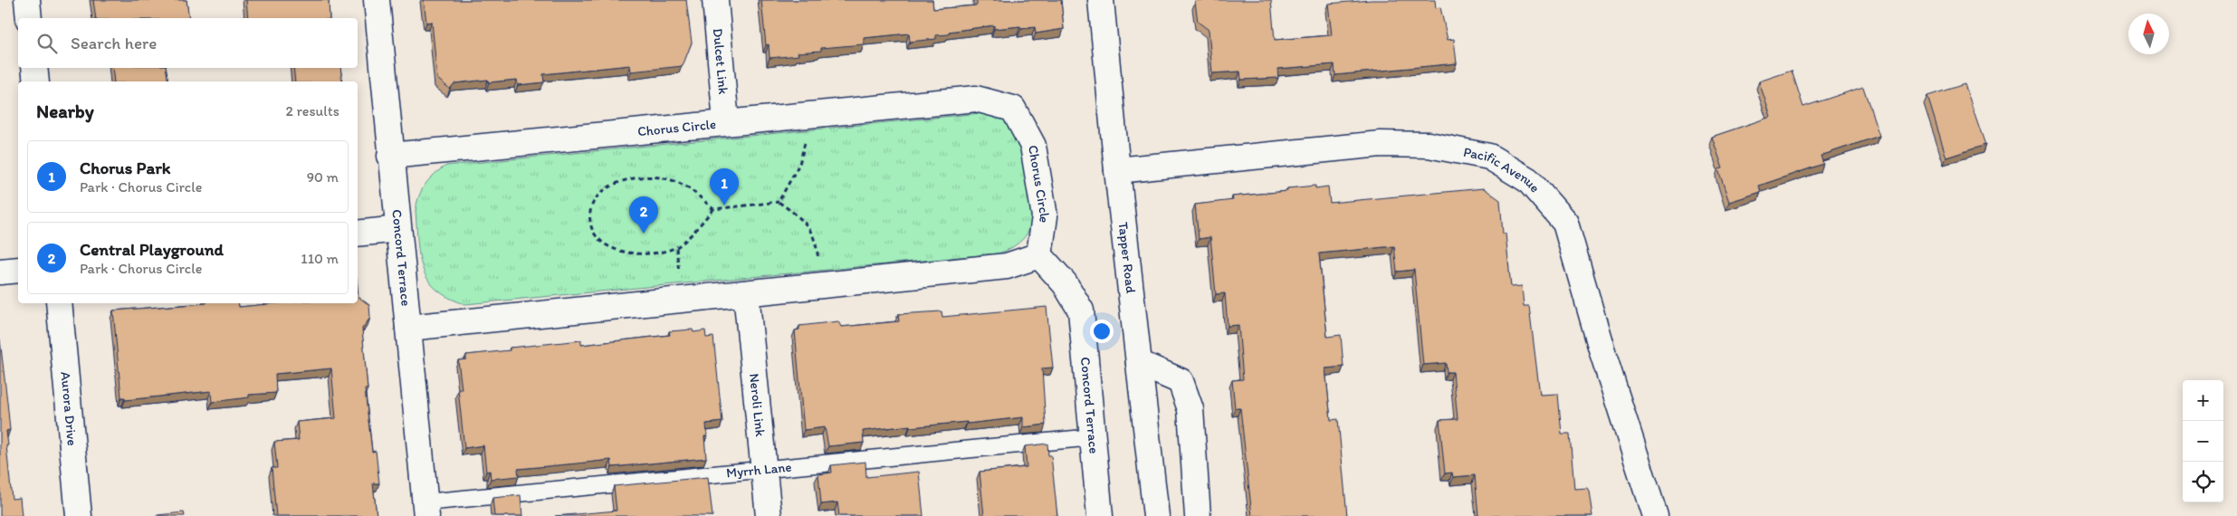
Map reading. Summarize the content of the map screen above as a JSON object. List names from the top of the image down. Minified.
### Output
{"streets":{"street":["Dulcet Link","Chorus Circle","Pacific Avenue","Concord Terrace","Tapper Road","Neroli Link","Aurora Drive"],"lane":["Myrrh Lane"]},"crossings":[["Dulcet Link","Chorus Circle"],["Chorus Circle","Concord Terrace"],["Pacific Avenue","Tapper Road"],["Concord Terrace","Myrrh Lane"],["Neroli Link","Myrrh Lane"]],"north":"top","page":{"search":"Search here","heading":["Nearby","2 results"],"list":[{"mark":"1","name":"Chorus Park","note":"Park · Chorus Circle","value":"90 m"},{"mark":"2","name":"Central Playground","note":"Park · Chorus Circle","value":"110 m"}],"pins":["1","2"],"map_buttons":["+","−"]}}
